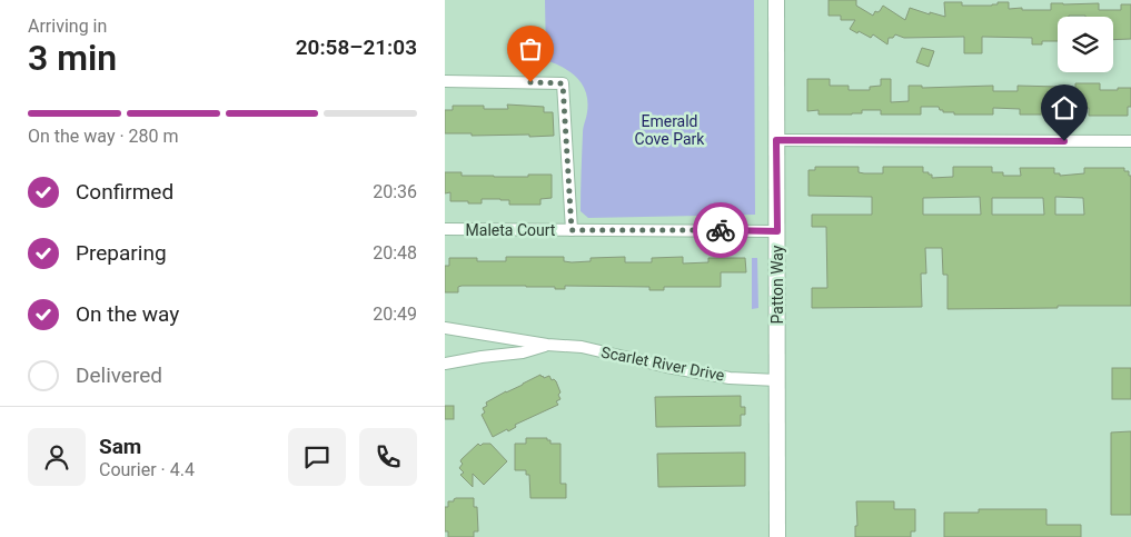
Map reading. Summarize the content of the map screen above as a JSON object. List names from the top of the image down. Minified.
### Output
{"streets":{"street":["Maleta Court","Patton Way","Scarlet River Drive"]},"crossings":[["Maleta Court","Patton Way"],["Patton Way","Scarlet River Drive"]],"parks":["Emerald Cove Park"],"page":{"heading":["3 min","Arriving in","20:58–21:03"],"panel":["Sam","Courier · 4.4"],"bar":"On the way · 280 m","list":[["Confirmed","20:36"],["Preparing","20:48"],["On the way","20:49"],"Delivered"]}}
